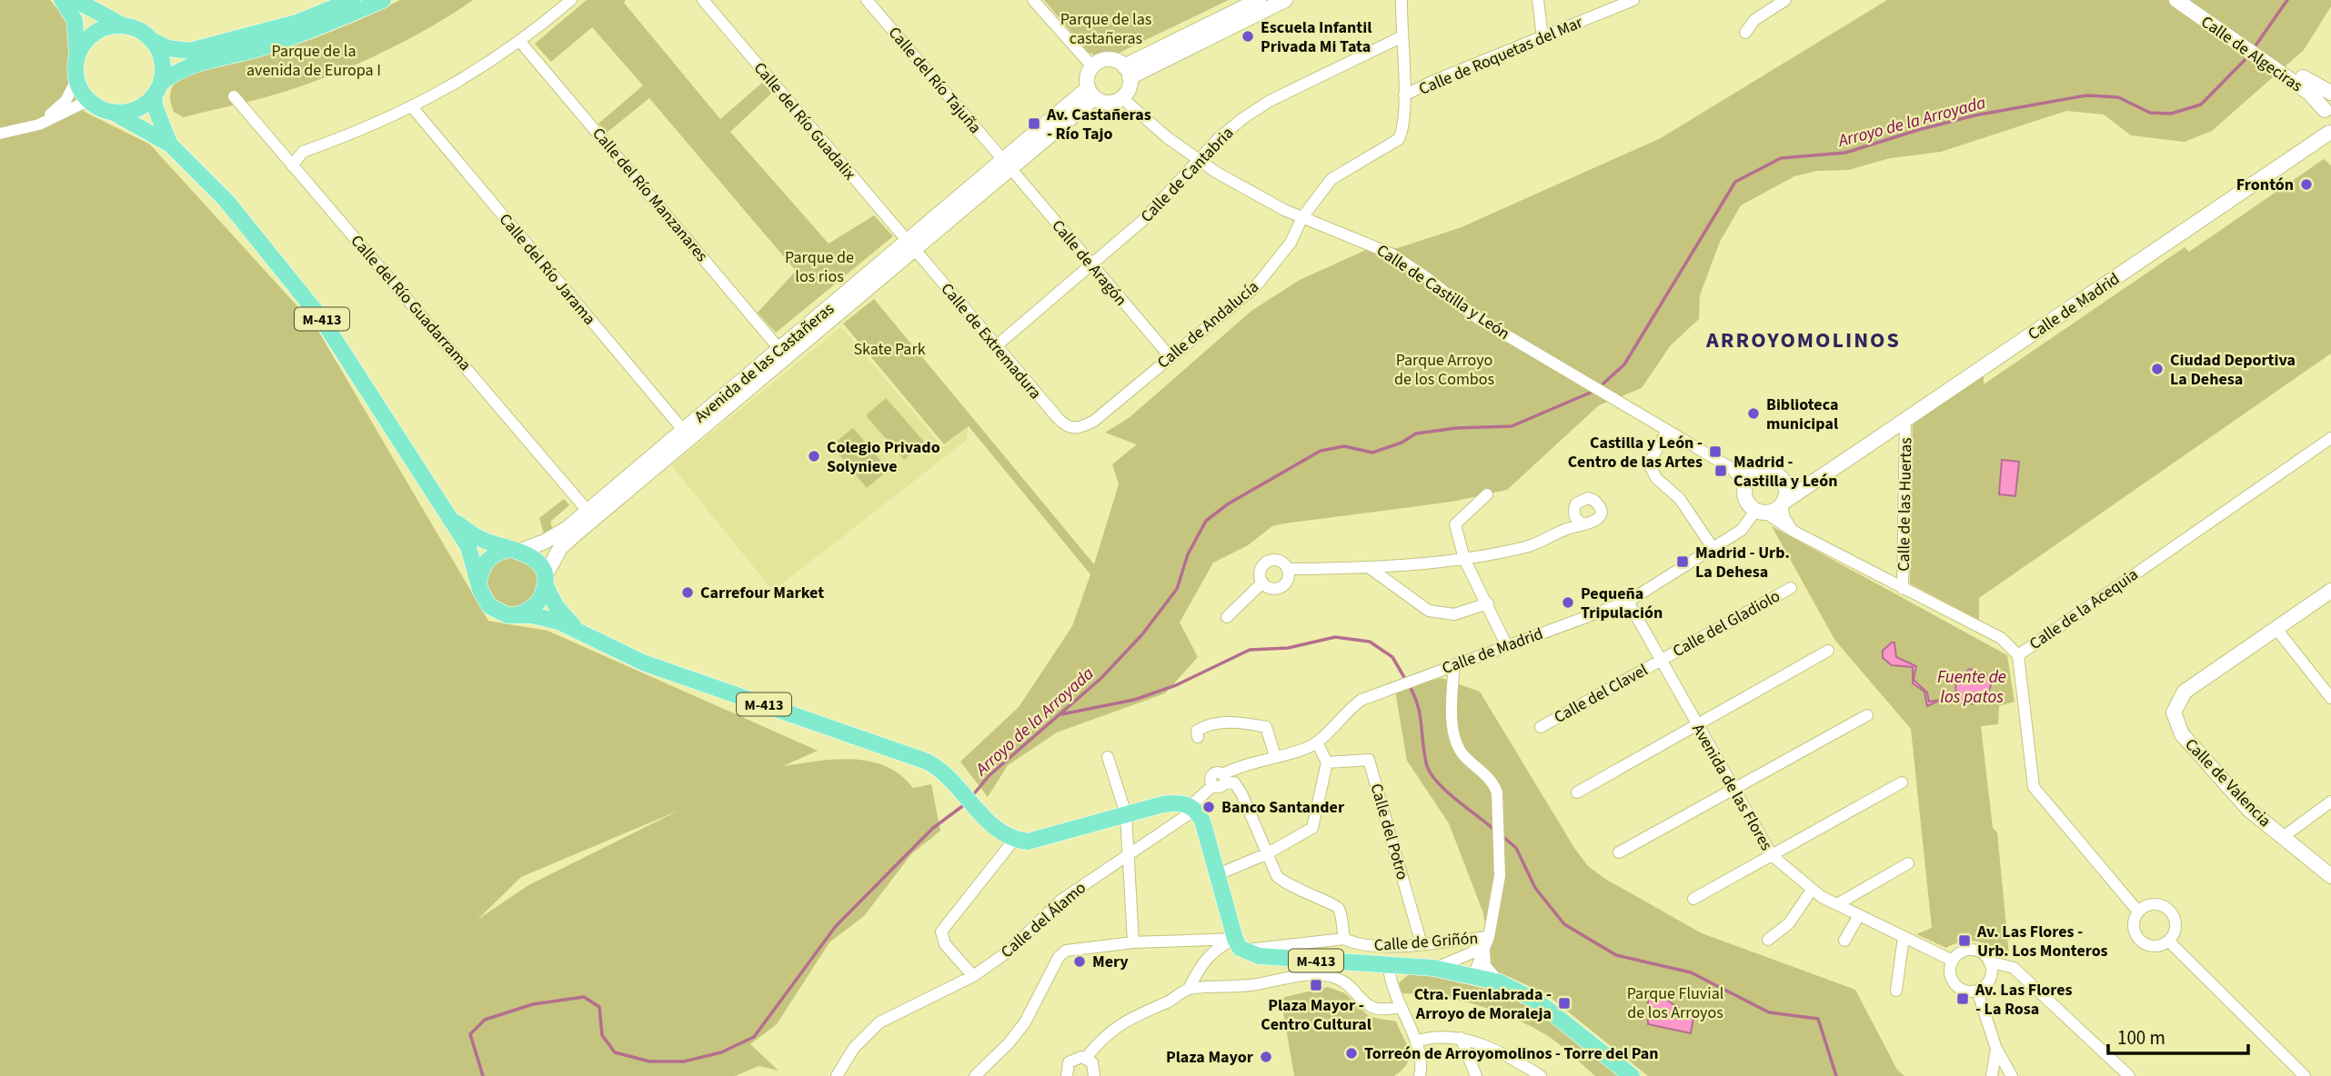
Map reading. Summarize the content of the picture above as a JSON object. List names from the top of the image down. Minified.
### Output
{"streets":{"main road":["M-413"],"street":["Calle de Algeciras","Calle de Roquetas del Mar","Calle del Río Tajuña","Calle del Río Guadalix","Calle de Cantabria","Calle del Río Manzanares","Calle de Aragón","Calle del Río Jarama","Calle de Castilla y León","Calle del Río Guadarrama","Calle de Madrid","Calle de Andalucía","Calle de Extremadura","Avenida de las Castañeras","Calle de las Huertas","Calle de la Acequia","Calle del Gladiolo","Calle del Clavel","Calle de Valencia","Avenida de las Flores","Calle del Potro","Calle del Álamo","Calle de Griñón"]},"crossings":[["Calle de Roquetas del Mar","Calle de Andalucía"],["Calle del Río Tajuña","Calle de Aragón"],["Calle del Río Tajuña","Avenida de las Castañeras"],["Calle del Río Guadalix","Calle de Extremadura"],["Calle del Río Guadalix","Avenida de las Castañeras"],["Calle de Cantabria","Calle de Aragón"],["Calle de Cantabria","Calle de Castilla y León"],["Calle de Cantabria","Calle de Extremadura"],["Calle del Río Manzanares","Avenida de las Castañeras"],["Calle de Aragón","Calle de Andalucía"],["Calle de Aragón","Avenida de las Castañeras"],["Calle del Río Jarama","Avenida de las Castañeras"],["Calle de Castilla y León","Calle de Madrid"],["Calle de Castilla y León","Calle de Andalucía"],["Calle de Castilla y León","Avenida de las Castañeras"],["Calle de Castilla y León","Calle de la Acequia"],["Calle del Río Guadarrama","Avenida de las Castañeras"],["Calle de Madrid","Calle de las Huertas"],["Calle de Madrid","Calle de la Acequia"],["Calle de Madrid","Avenida de las Flores"],["M-413","Avenida de las Castañeras"],["M-413","Calle de Griñón"],["Calle de Andalucía","Calle de Extremadura"],["Calle de Extremadura","Avenida de las Castañeras"],["Calle de las Huertas","Calle de la Acequia"],["Calle del Gladiolo","Calle del Clavel"],["Calle del Gladiolo","Avenida de las Flores"],["Calle del Clavel","Avenida de las Flores"],["Calle del Potro","Calle de Griñón"]],"districts":["ARROYOMOLINOS"],"water":["Arroyo de la Arroyada","Fuente de los patos"],"parks":["Parque de las castañeras","Parque de la avenida de Europa I","Parque de los rios","Skate Park","Parque Arroyo de los Combos","Parque Fluvial de los Arroyos"],"places":{"other":["Escuela Infantil Privada Mi Tata","Frontón","Ciudad Deportiva La Dehesa","Biblioteca municipal","Colegio Privado Solynieve","Carrefour Market","Pequeña Tripulación","Banco Santander","Mery","Torreón de Arroyomolinos - Torre del Pan","Plaza Mayor"],"transit":["Av. Castañeras - Río Tajo","Castilla y León - Centro de las Artes","Madrid - Castilla y León","Madrid - Urb. La Dehesa","Av. Las Flores - Urb. Los Monteros","Plaza Mayor - Centro Cultural","Av. Las Flores - La Rosa","Ctra. Fuenlabrada - Arroyo de Moraleja"]},"scale_bar":"100 m"}
